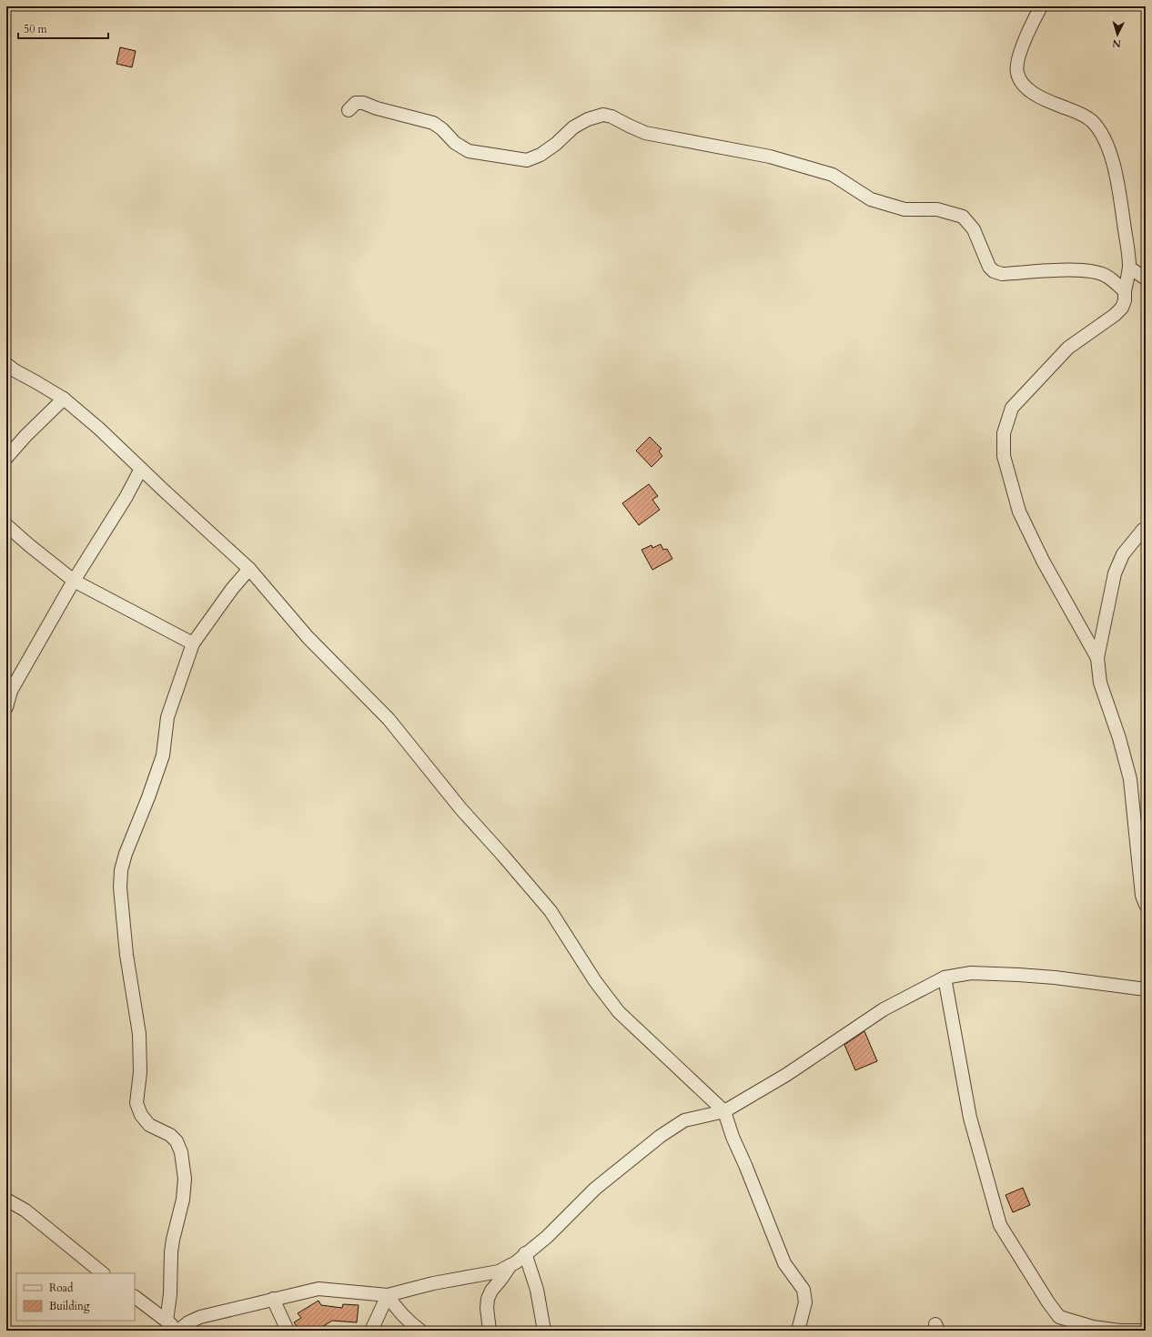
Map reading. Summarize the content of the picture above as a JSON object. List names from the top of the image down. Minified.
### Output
{"legend":["Road","Building"],"scale_bar":"50 m","north":"bottom"}
